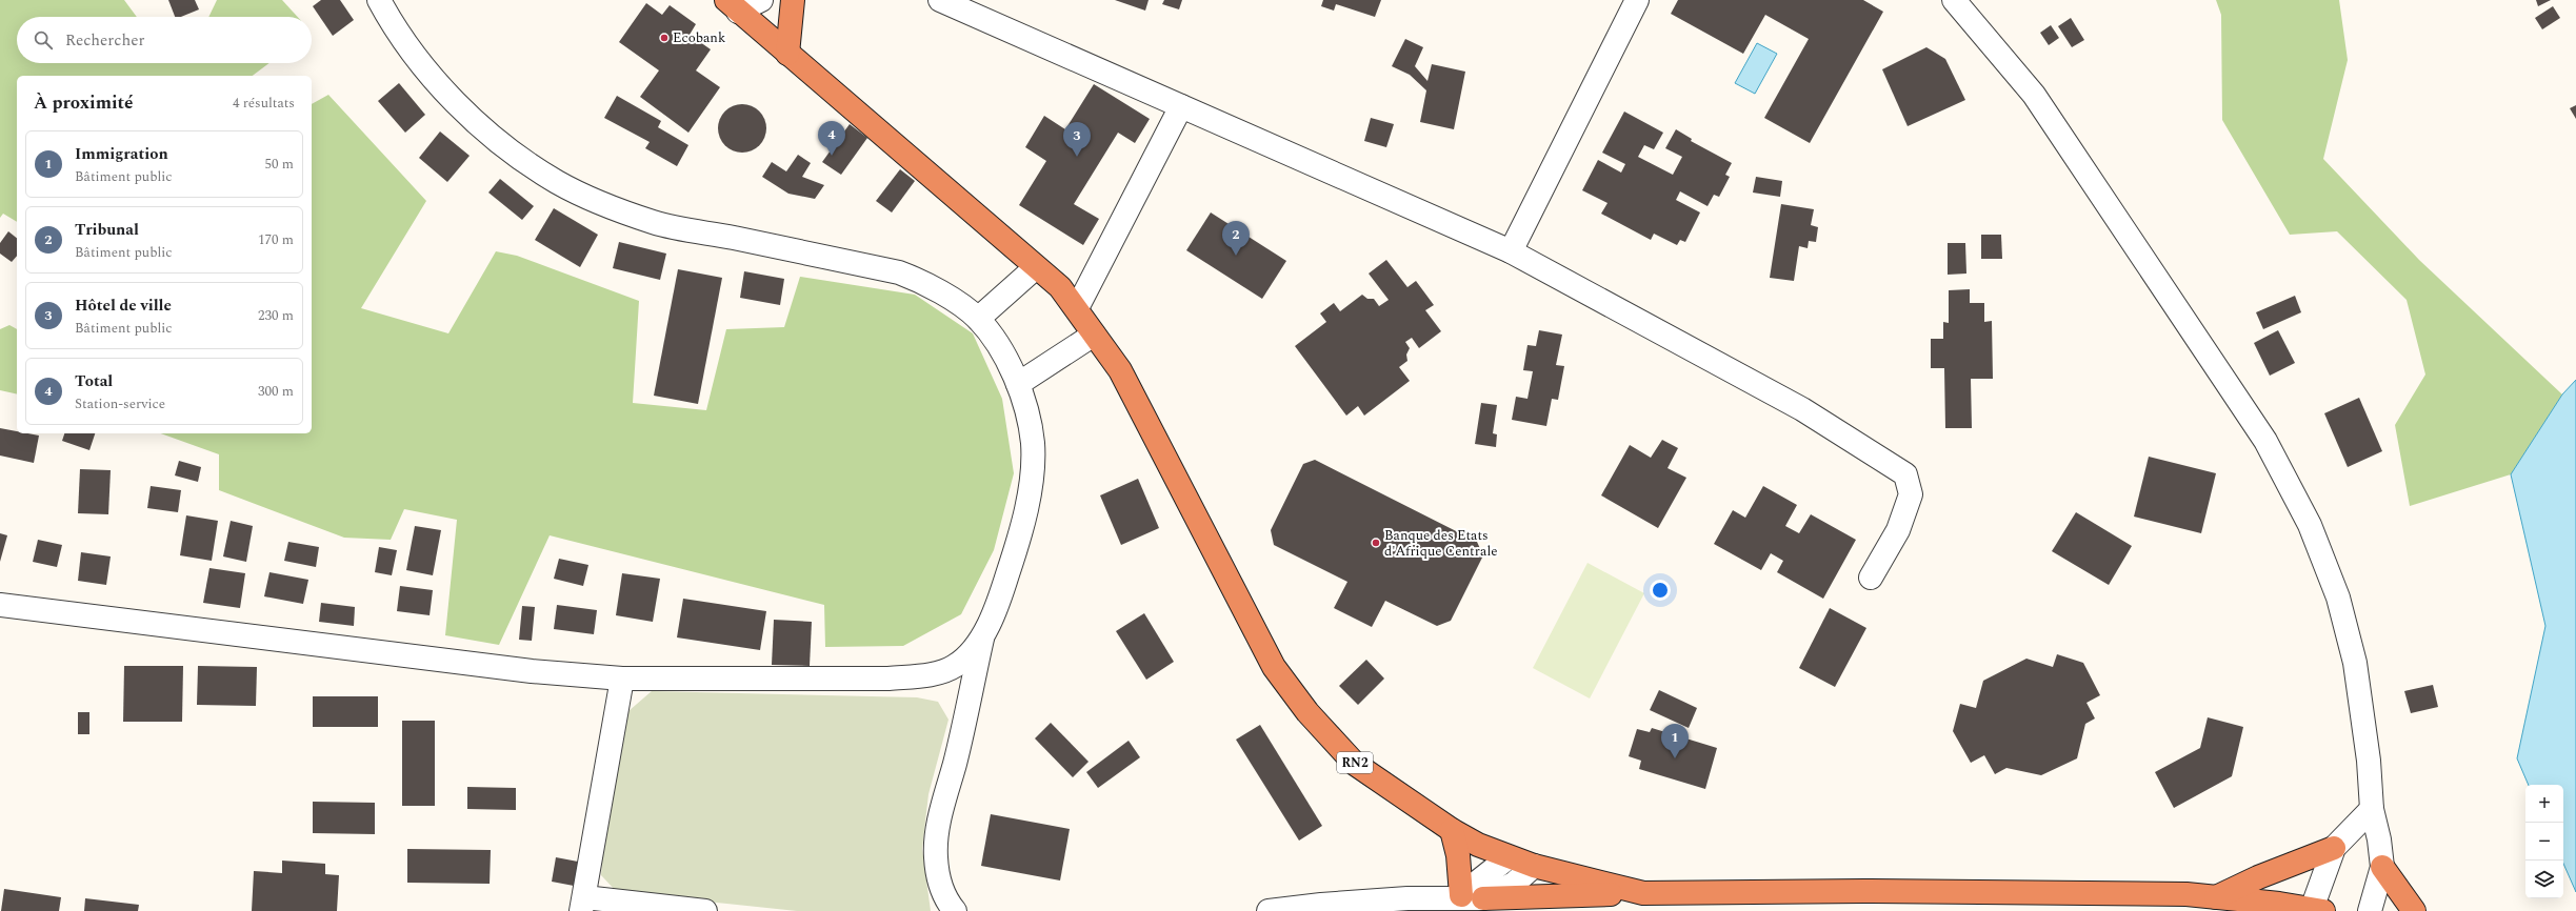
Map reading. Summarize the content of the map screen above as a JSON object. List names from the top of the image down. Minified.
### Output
{"streets":{"highway":["RN2"]},"places":["Ecobank","Banque des Etats d'Afrique Centrale"],"page":{"search":"Rechercher","heading":["À proximité","4 résultats"],"pins":["4","3","2","1"],"list":[{"mark":"1","name":"Immigration","note":"Bâtiment public","value":"50 m"},{"mark":"2","name":"Tribunal","note":"Bâtiment public","value":"170 m"},{"mark":"3","name":"Hôtel de ville","note":"Bâtiment public","value":"230 m"},{"mark":"4","name":"Total","note":"Station-service","value":"300 m"}],"map_buttons":["+","−"]}}
